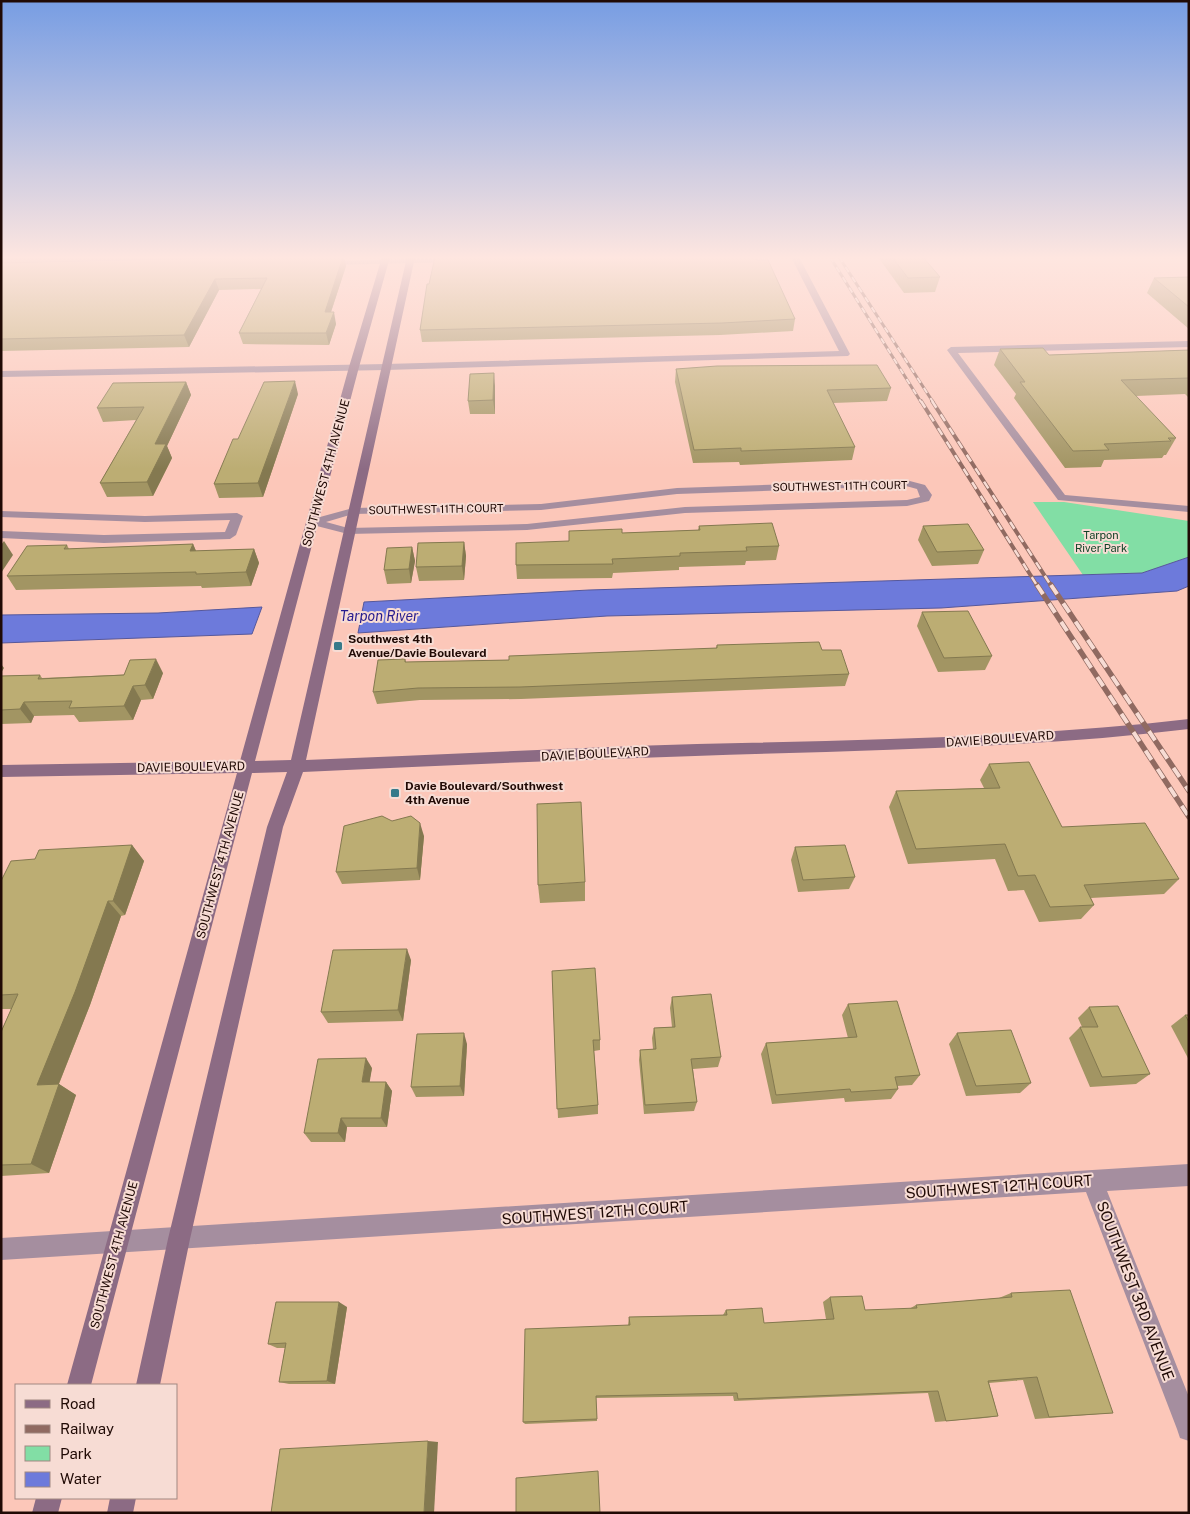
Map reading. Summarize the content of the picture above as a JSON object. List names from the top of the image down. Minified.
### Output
{"streets":{"main road":["SOUTHWEST 4TH AVENUE","DAVIE BOULEVARD"],"street":["SOUTHWEST 11TH COURT","SOUTHWEST 12TH COURT","SOUTHWEST 3RD AVENUE"]},"crossings":[["SOUTHWEST 4TH AVENUE","SOUTHWEST 11TH COURT"],["SOUTHWEST 4TH AVENUE","DAVIE BOULEVARD"],["SOUTHWEST 4TH AVENUE","SOUTHWEST 12TH COURT"],["SOUTHWEST 12TH COURT","SOUTHWEST 3RD AVENUE"]],"water":["Tarpon River"],"parks":["Tarpon River Park"],"places":{"transit":["Southwest 4th Avenue/Davie Boulevard","Davie Boulevard/Southwest 4th Avenue"]},"legend":["Road","Railway","Park","Water"]}
